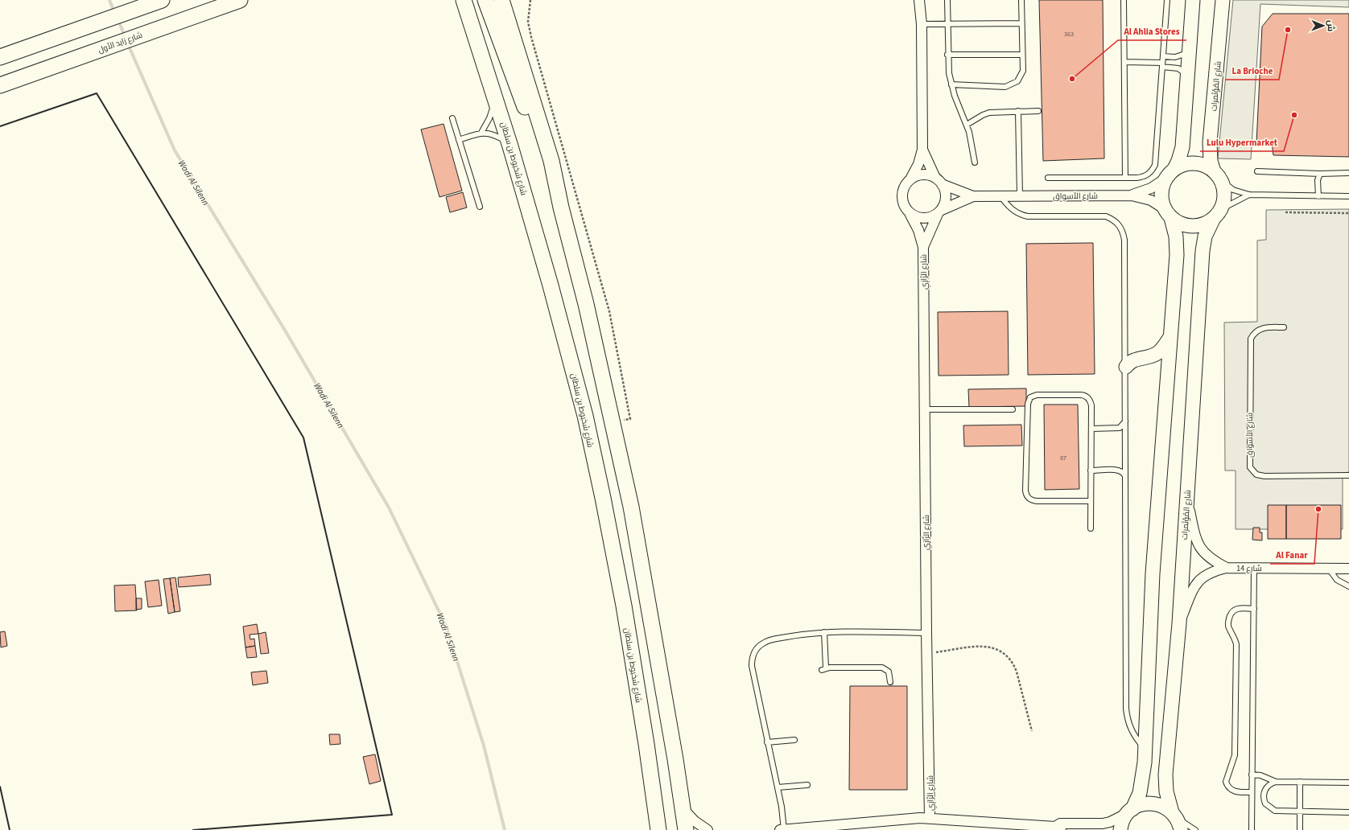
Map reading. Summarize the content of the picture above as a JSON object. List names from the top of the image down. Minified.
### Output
{"streets":{"main road":["شارع زايد الأول","شارع شخبوط بن سلطان"],"street":["شارع المُؤتَمرات","شارع الأسواق","شارع الرَّازِي","شارع 14"]},"crossings":[["شارع المُؤتَمرات","شارع الأسواق"],["شارع المُؤتَمرات","شارع 14"],["شارع الأسواق","شارع الرَّازِي"]],"water":["Wadi Al Silenn"],"places":["La Brioche","Al Ahlia Stores","Lulu Hypermarket","Al Fanar"],"house_numbers":["363","87"],"north":"right"}
